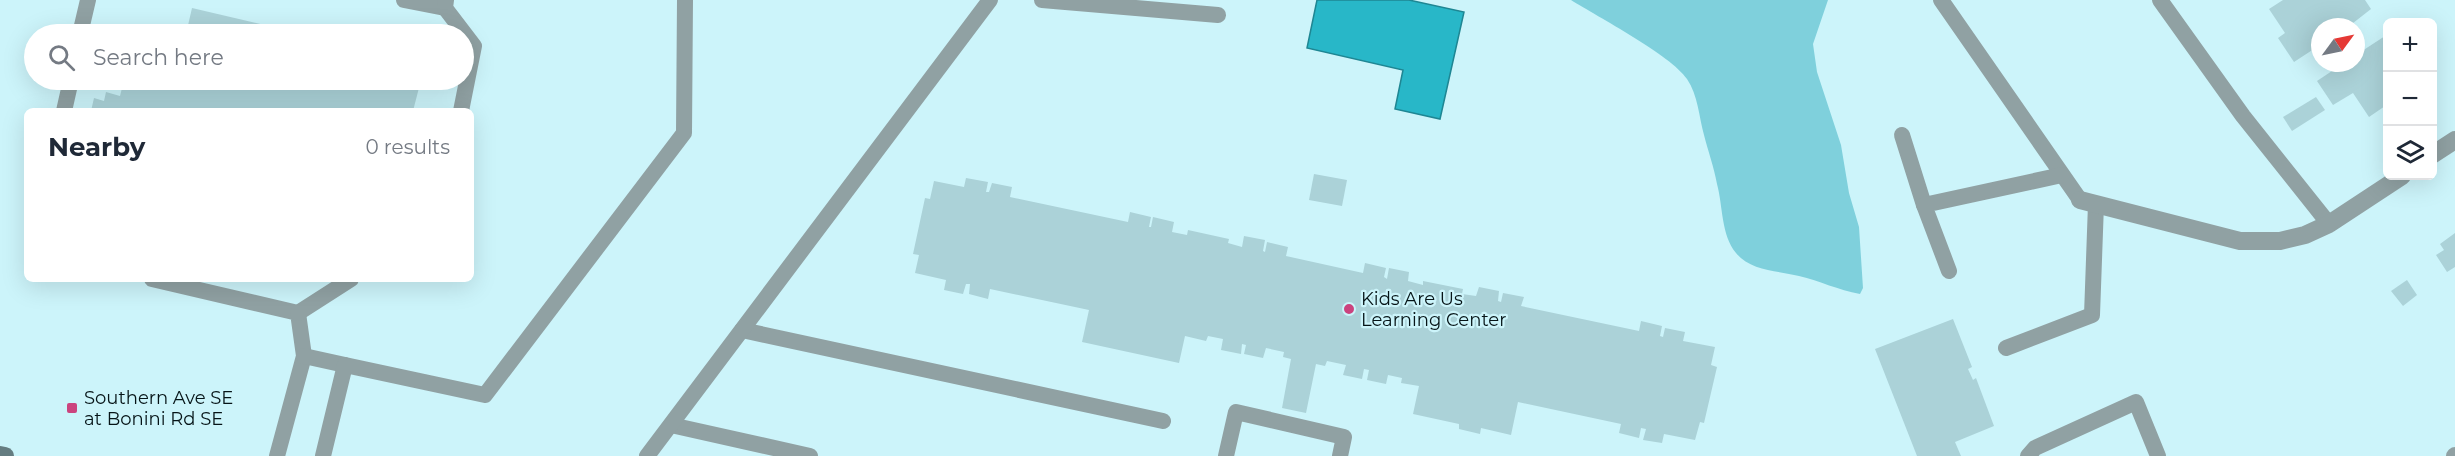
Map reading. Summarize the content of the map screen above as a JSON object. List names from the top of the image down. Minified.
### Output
{"places":{"other":["Kids Are Us Learning Center"],"transit":["Southern Ave SE at Bonini Rd SE"]},"north":"top right","page":{"map_buttons":["+","−"],"search":"Search here","heading":["Nearby","0 results"]}}
